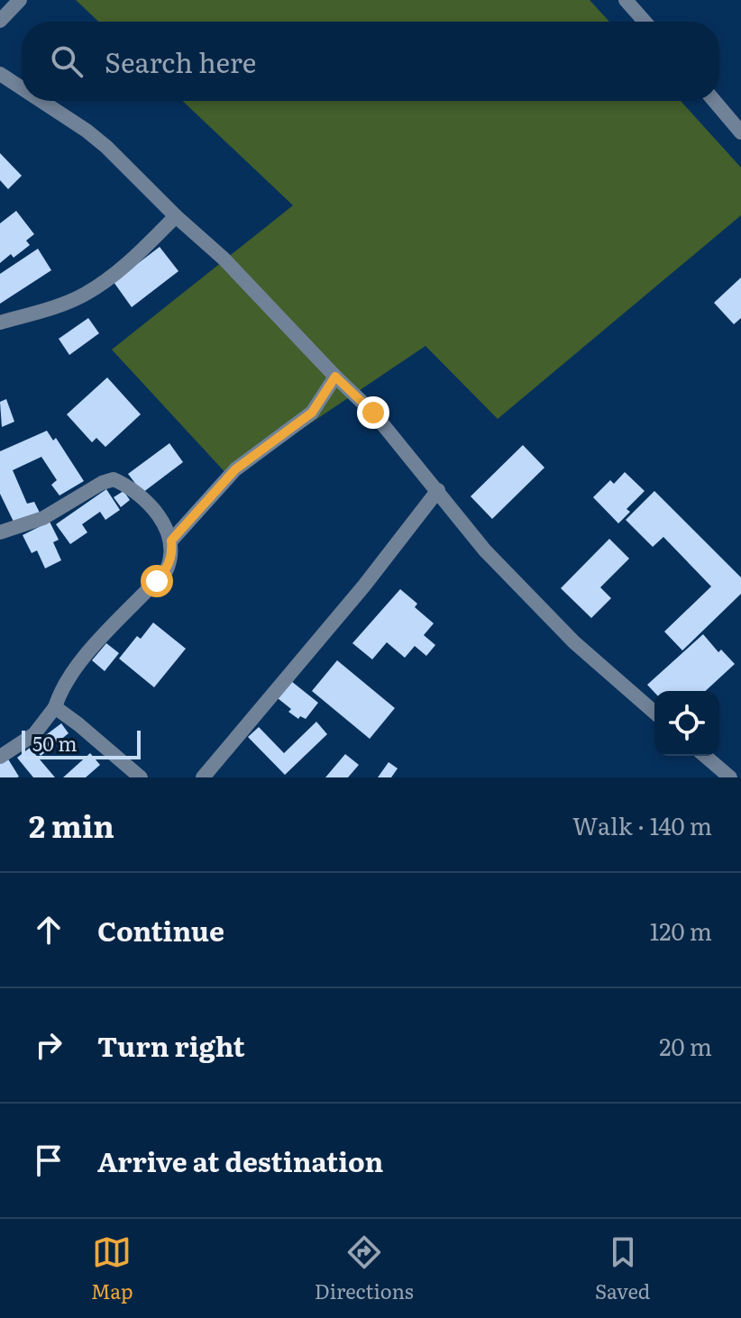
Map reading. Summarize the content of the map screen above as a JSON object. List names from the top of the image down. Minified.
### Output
{"scale_bar":"50 m","page":{"search":"Search here","scale":"50 m","heading":["2 min","Walk · 140 m"],"list":[["Continue","120 m"],["Turn right","20 m"],"Arrive at destination"],"nav":["Map","Directions","Saved"]}}
